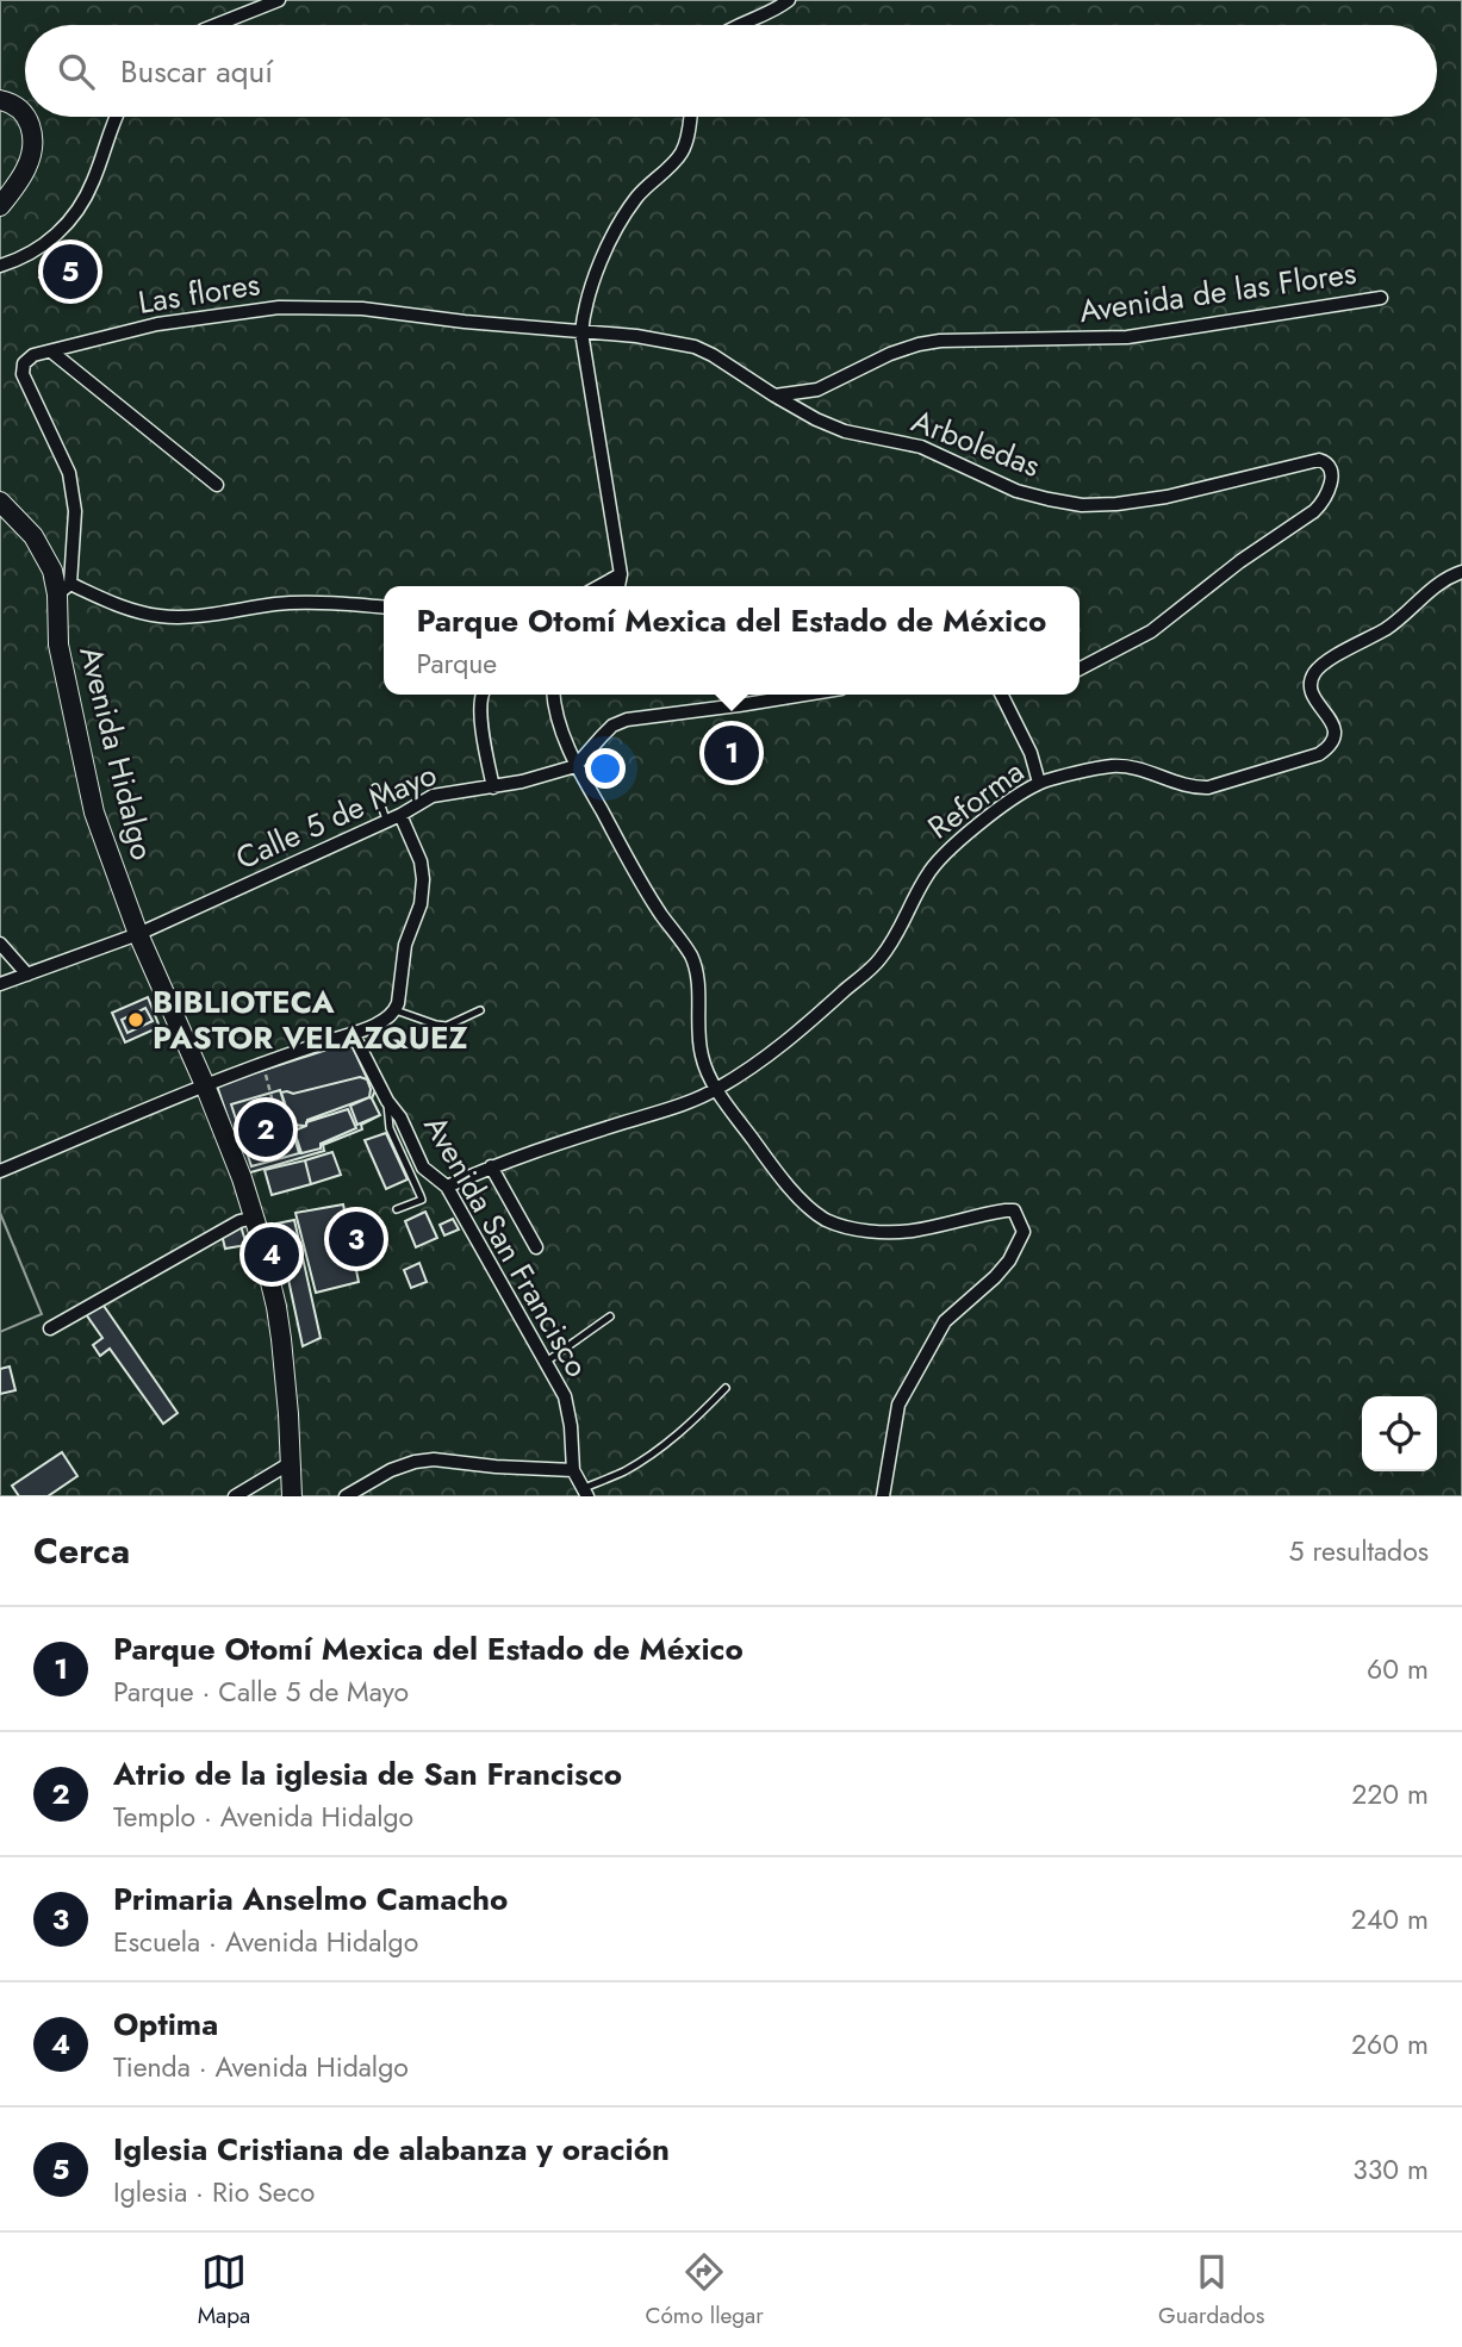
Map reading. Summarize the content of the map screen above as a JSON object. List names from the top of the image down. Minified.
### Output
{"streets":{"main road":["Avenida Hidalgo"],"street":["Avenida de las Flores","Las flores","Arboledas","Reforma","Calle 5 de Mayo","Avenida San Francisco"]},"crossings":[["Avenida de las Flores","Las flores"],["Avenida de las Flores","Arboledas"],["Las flores","Arboledas"],["Las flores","Avenida Hidalgo"],["Avenida Hidalgo","Calle 5 de Mayo"],["Reforma","Avenida San Francisco"]],"places":["BIBLIOTECA PASTOR VELAZQUEZ"],"page":{"search":"Buscar aquí","pins":["5","1","2","3","4"],"popup":["Parque Otomí Mexica del Estado de México","Parque"],"heading":["Cerca","5 resultados"],"list":[{"mark":"1","name":"Parque Otomí Mexica del Estado de México","note":"Parque · Calle 5 de Mayo","value":"60 m"},{"mark":"2","name":"Atrio de la iglesia de San Francisco","note":"Templo · Avenida Hidalgo","value":"220 m"},{"mark":"3","name":"Primaria Anselmo Camacho","note":"Escuela · Avenida Hidalgo","value":"240 m"},{"mark":"4","name":"Optima","note":"Tienda · Avenida Hidalgo","value":"260 m"},{"mark":"5","name":"Iglesia Cristiana de alabanza y oración","note":"Iglesia · Rio Seco","value":"330 m"}],"nav":["Mapa","Cómo llegar","Guardados"]}}
